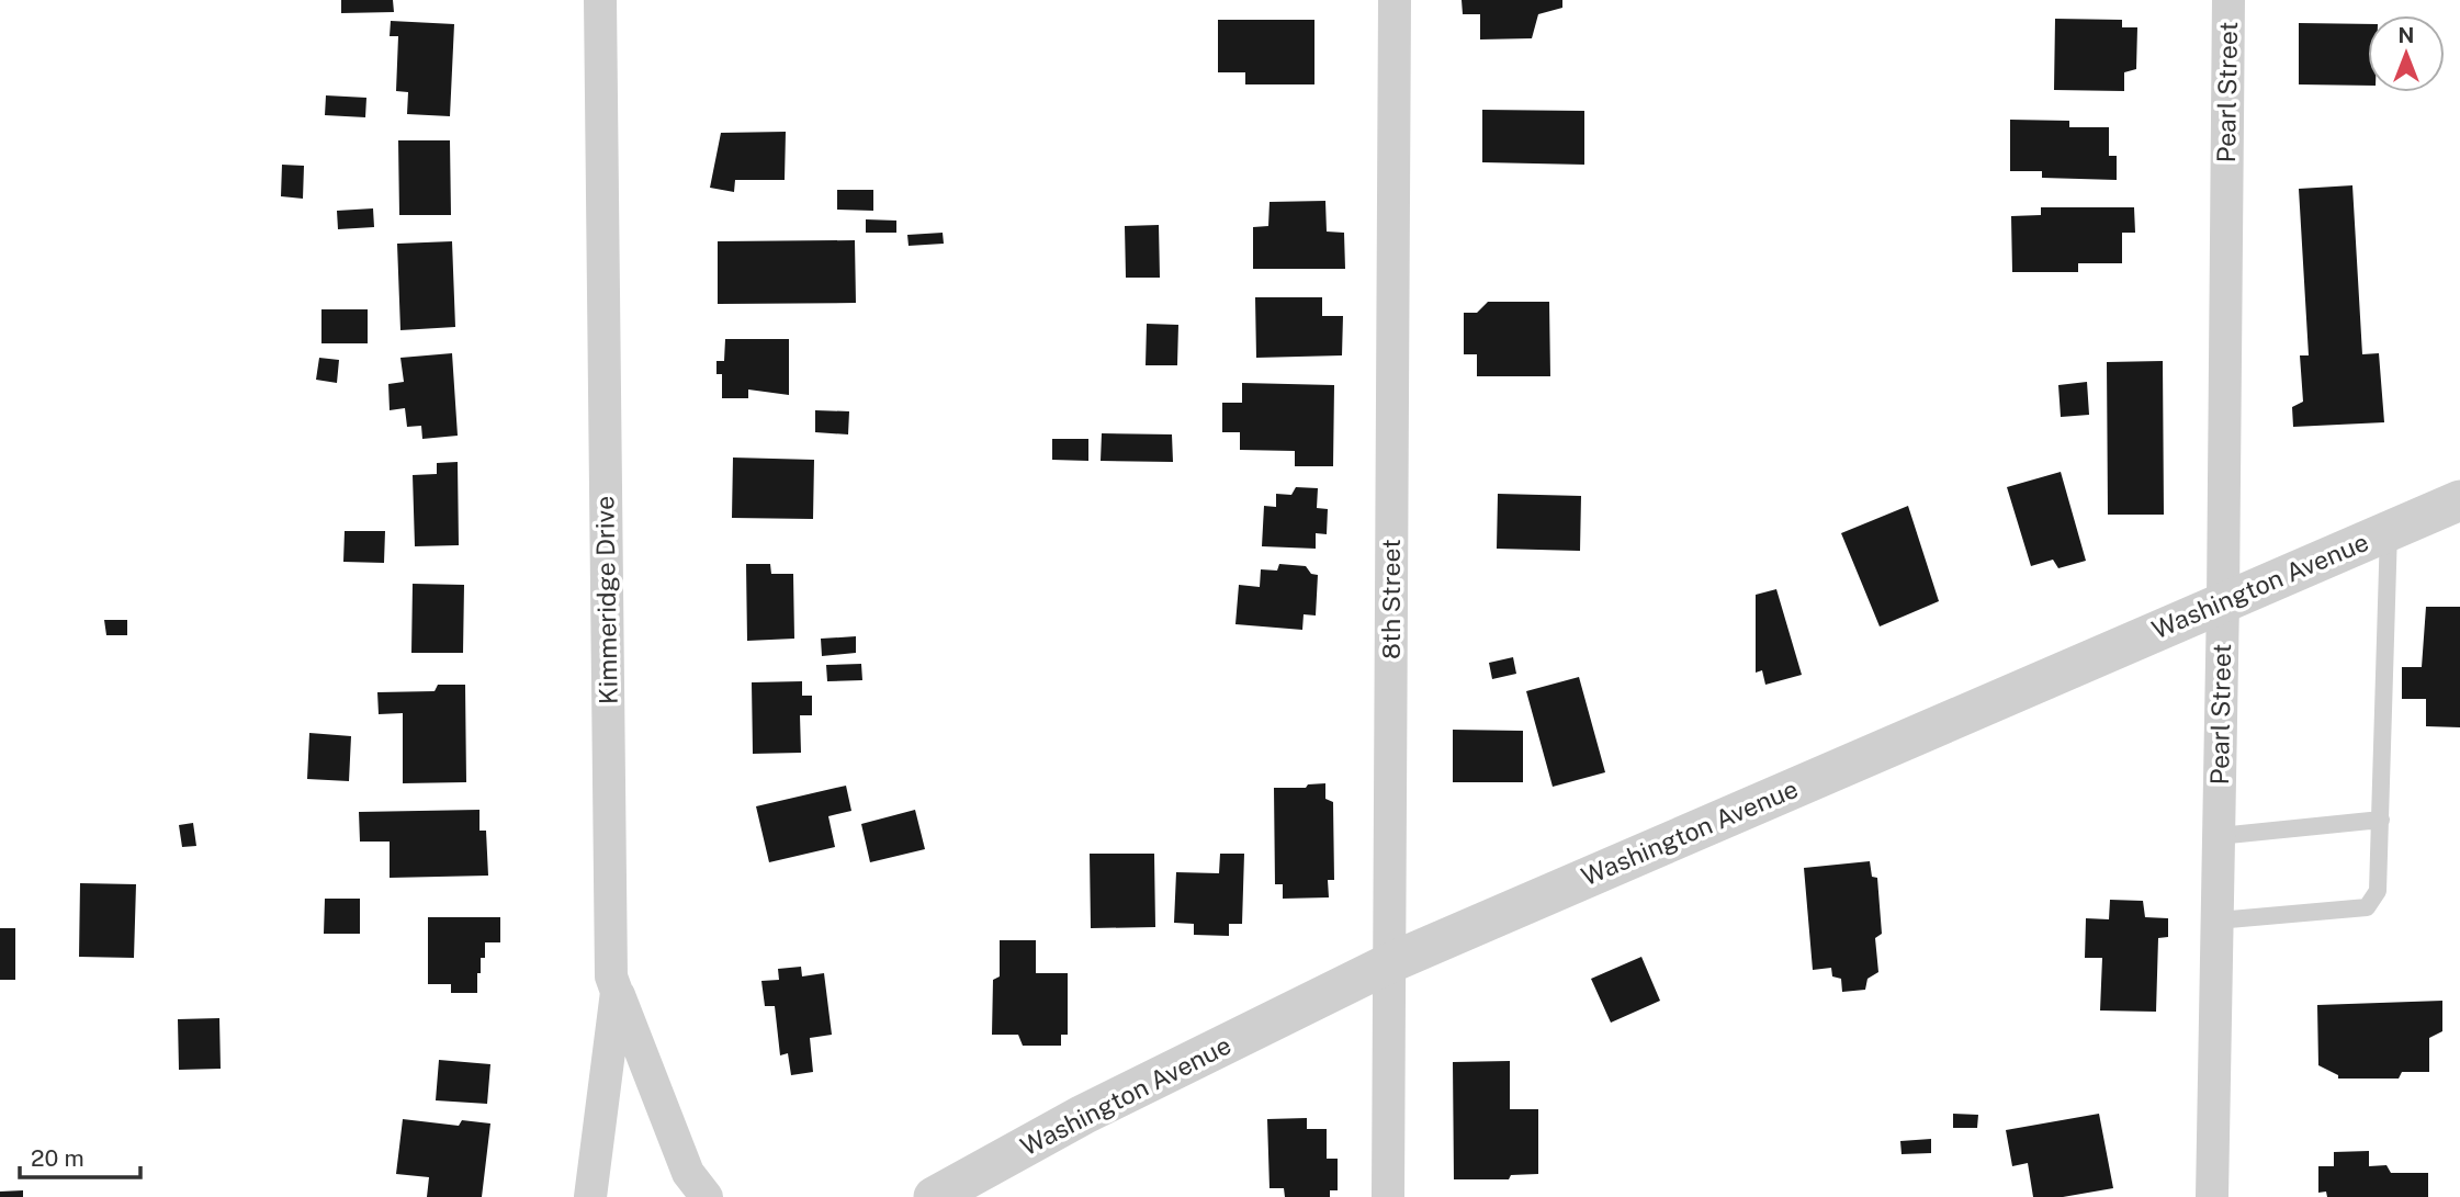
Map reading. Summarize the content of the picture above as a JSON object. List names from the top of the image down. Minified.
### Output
{"streets":{"street":["Pearl Street","Washington Avenue","8th Street","Kimmeridge Drive"]},"crossings":[["Pearl Street","Washington Avenue"],["Washington Avenue","8th Street"]],"scale_bar":"20 m","north":"top"}
